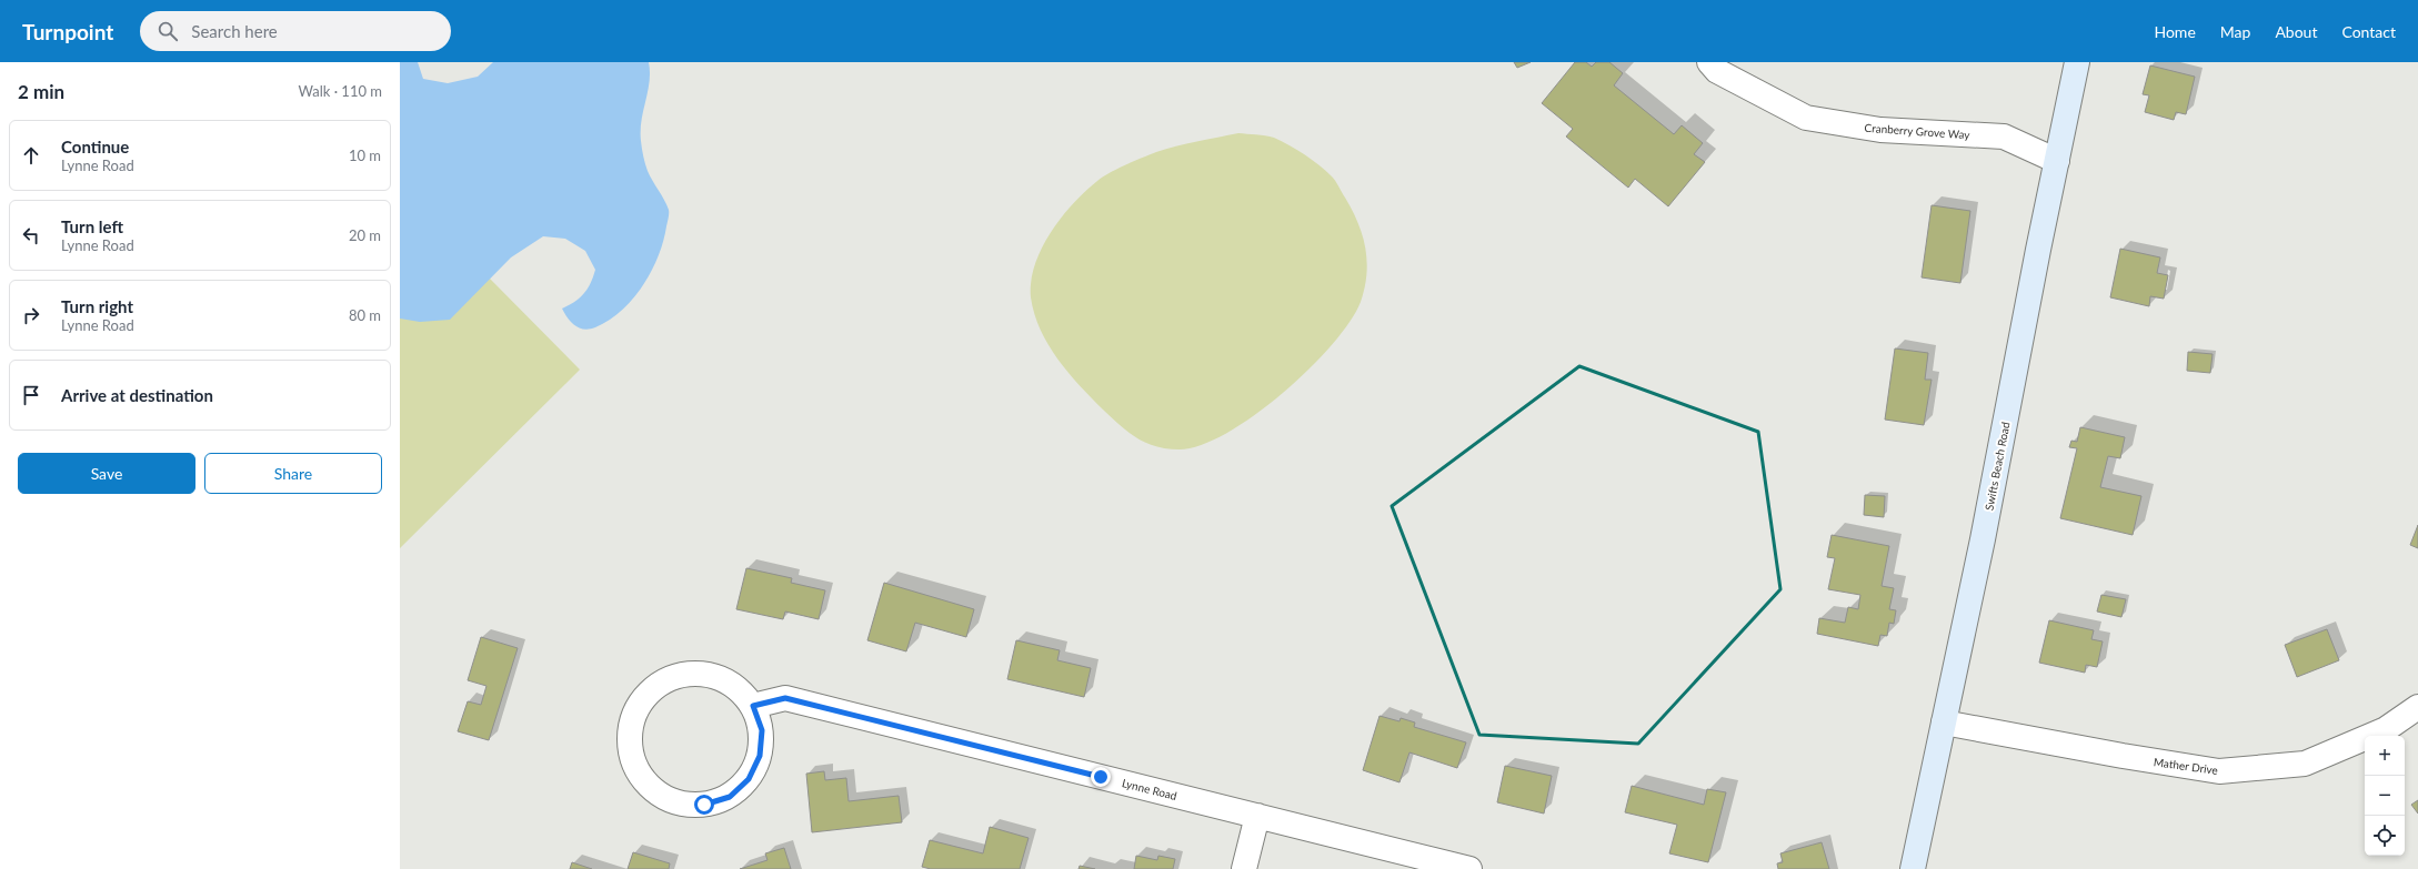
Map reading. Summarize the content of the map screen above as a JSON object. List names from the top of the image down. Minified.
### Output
{"streets":{"street":["Cranberry Grove Way","Swifts Beach Road","Mather Drive","Lynne Road"]},"crossings":[["Cranberry Grove Way","Swifts Beach Road"],["Swifts Beach Road","Mather Drive"]],"page":{"header":"Turnpoint","search":"Search here","nav":["Home","Map","About","Contact"],"heading":["2 min","Walk · 110 m"],"list":[["Continue","Lynne Road","10 m"],["Turn left","Lynne Road","20 m"],["Turn right","Lynne Road","80 m"],"Arrive at destination"],"buttons":["Save","Share"],"map_buttons":["+","−"]}}
